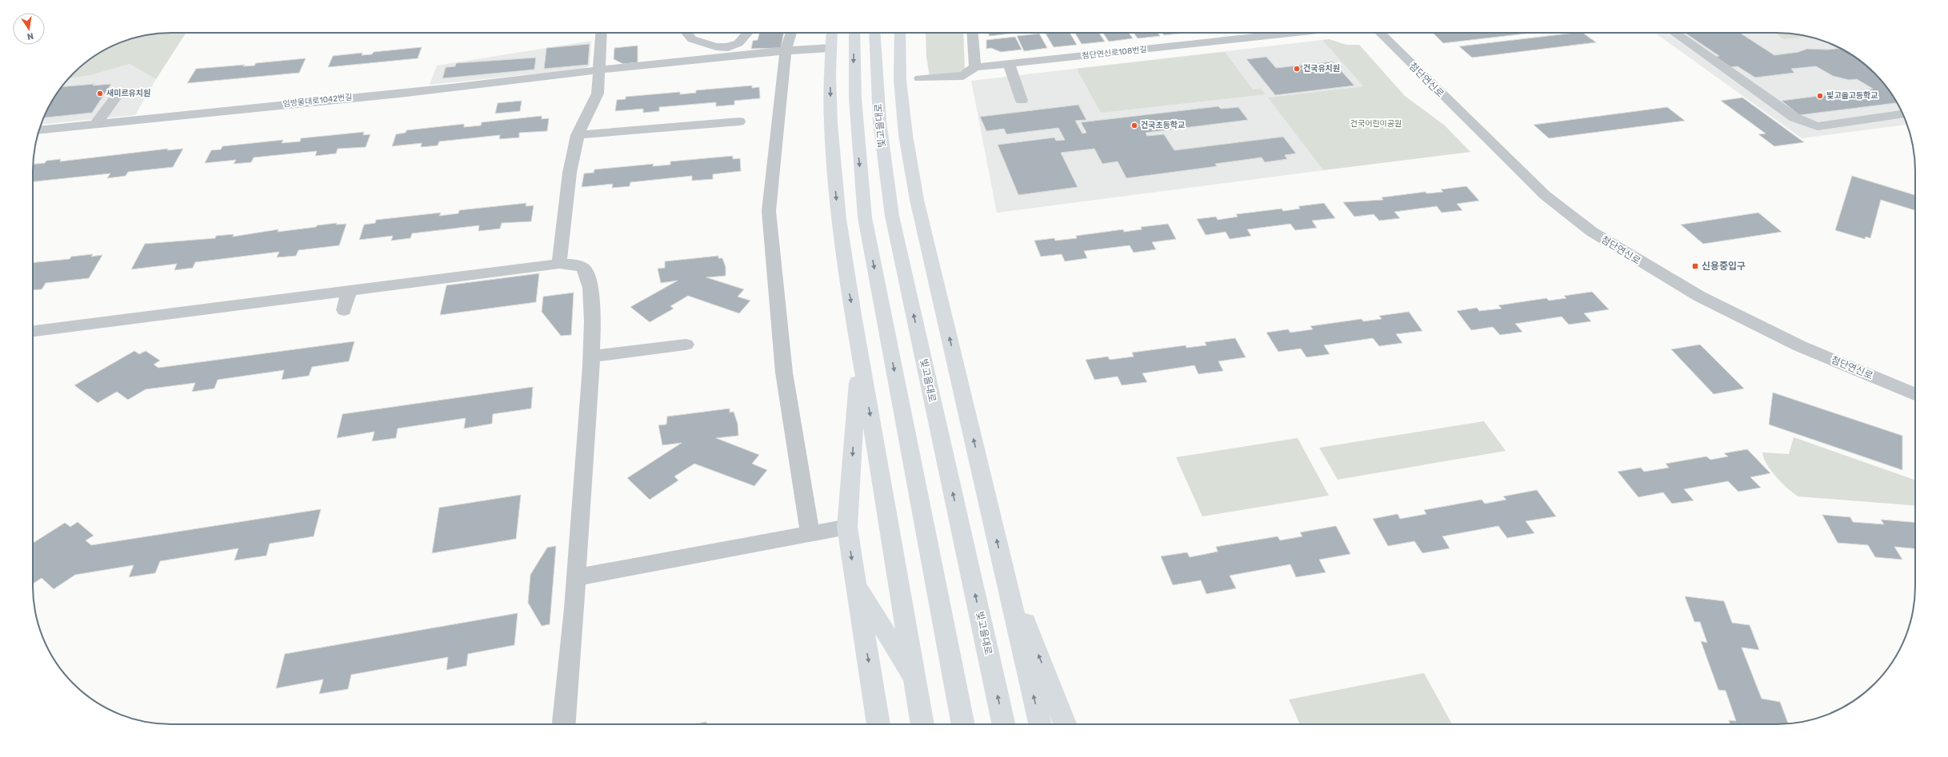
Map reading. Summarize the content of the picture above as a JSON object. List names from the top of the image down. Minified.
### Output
{"streets":{"main road":["빛고을대로"],"street":["첨단연신로108번길","첨단연신로","임방울대로1042번길"]},"parks":["건국어린이공원"],"places":{"other":["건국유치원","새미르유치원","빛고을고등학교","건국초등학교"],"transit":["신용중입구"]},"north":"bottom"}
